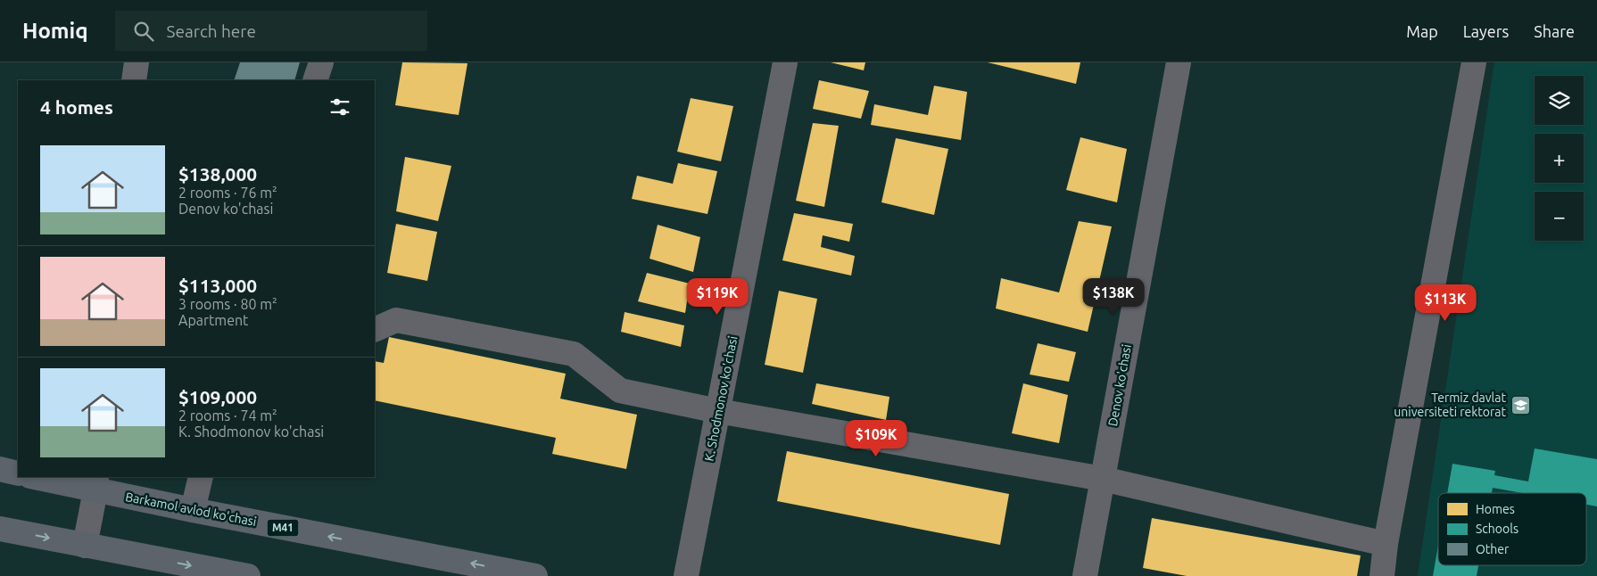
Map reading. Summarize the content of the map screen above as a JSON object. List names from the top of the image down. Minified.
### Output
{"streets":{"main road":["Barkamol avlod ko'chasi","M41"],"street":["Denov ko'chasi","K. Shodmonov ko'chasi"]},"one_way":["Barkamol avlod ko'chasi"],"places":{"school or university":["Termiz davlat universiteti rektorat"]},"legend":["Homes","Schools","Other"],"page":{"header":"Homiq","search":"Search here","nav":["Map","Layers","Share"],"map_buttons":["+","−"],"heading":"4 homes","list":[{"name":"$138,000","note":"2 rooms · 76 m² · Denov ko'chasi"},{"name":"$113,000","note":"3 rooms · 80 m² · Apartment"},{"name":"$109,000","note":"2 rooms · 74 m² · K. Shodmonov ko'chasi"}],"price":["$119K","$138K","$113K","$109K"]}}
